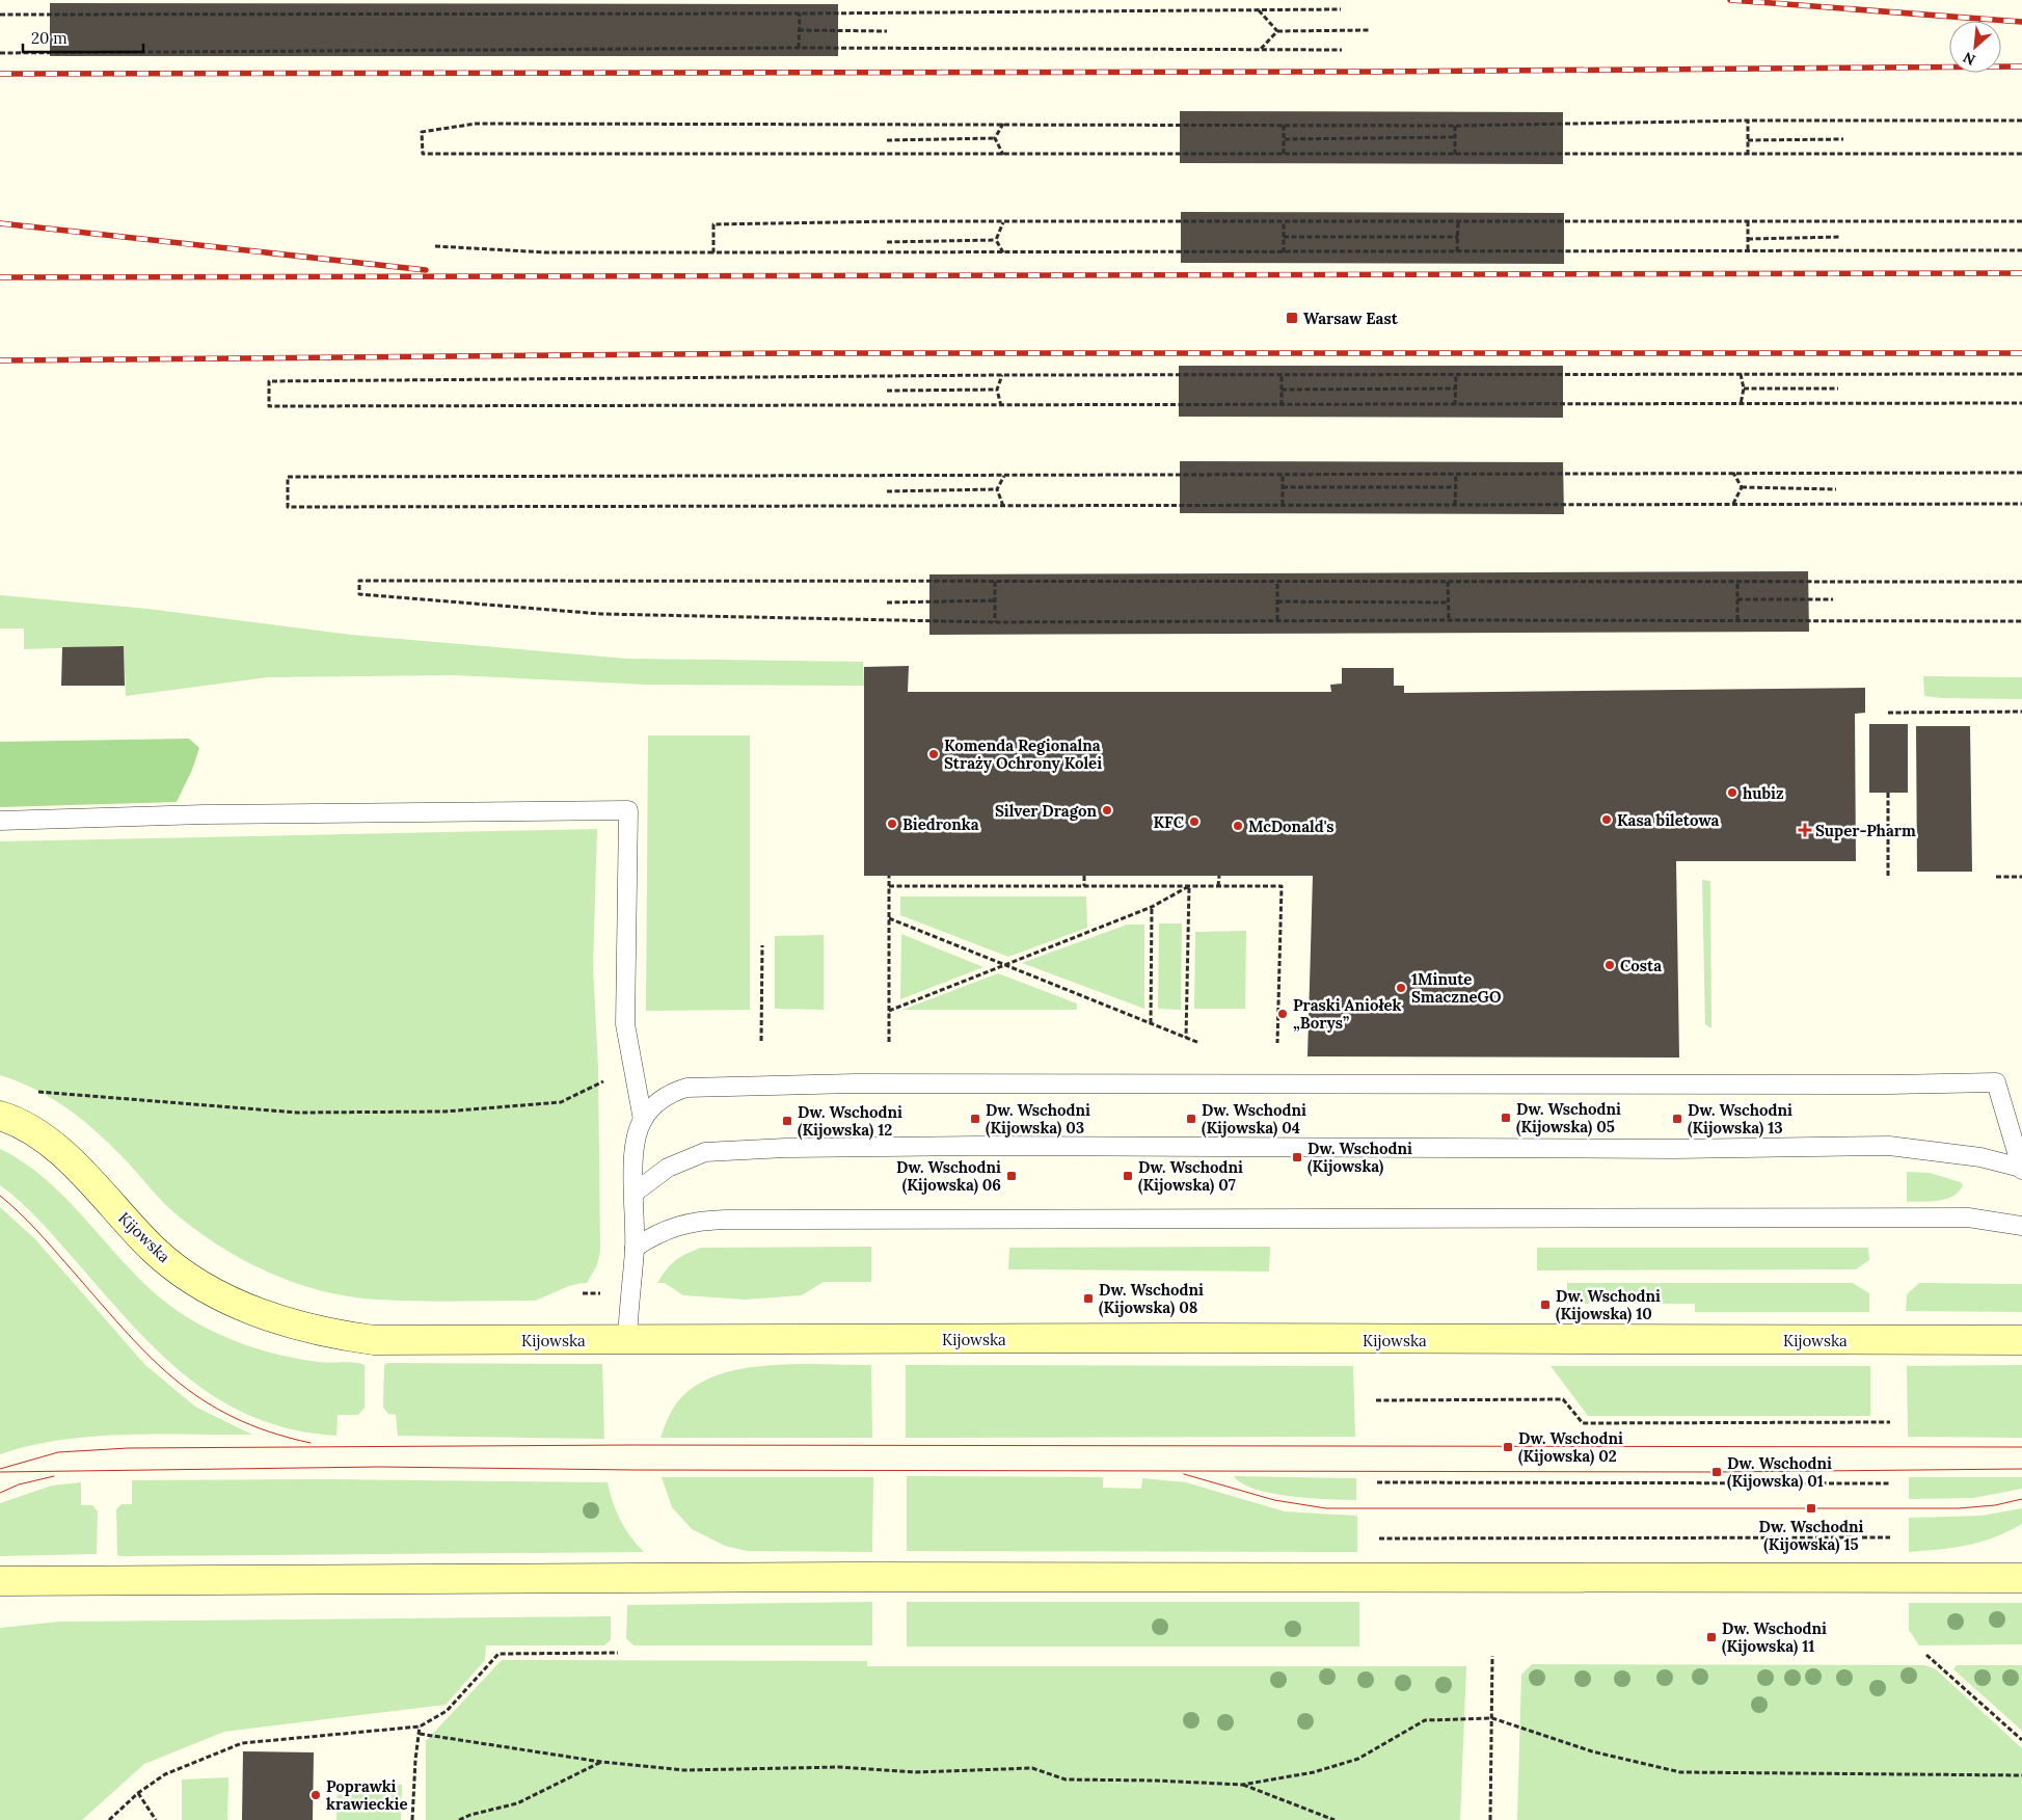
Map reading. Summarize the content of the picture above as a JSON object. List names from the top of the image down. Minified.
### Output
{"streets":{"street":["Kijowska"]},"places":{"transit":["Warsaw East","Dw. Wschodni (Kijowska) 05","Dw. Wschodni (Kijowska) 03","Dw. Wschodni (Kijowska) 04","Dw. Wschodni (Kijowska) 13","Dw. Wschodni (Kijowska) 12","Dw. Wschodni (Kijowska)","Dw. Wschodni (Kijowska) 06","Dw. Wschodni (Kijowska) 07","Dw. Wschodni (Kijowska) 08","Dw. Wschodni (Kijowska) 10","Dw. Wschodni (Kijowska) 02","Dw. Wschodni (Kijowska) 01","Dw. Wschodni (Kijowska) 15","Dw. Wschodni (Kijowska) 11"],"other":["Komenda Regionalna Straży Ochrony Kolei","hubiz","Silver Dragon","Kasa biletowa","KFC","Biedronka","McDonald's","Costa","1Minute SmaczneGO","Praski Aniołek „Borys”","Poprawki krawieckie"],"health":["Super-Pharm"]},"scale_bar":"20 m","north":"bottom left"}
